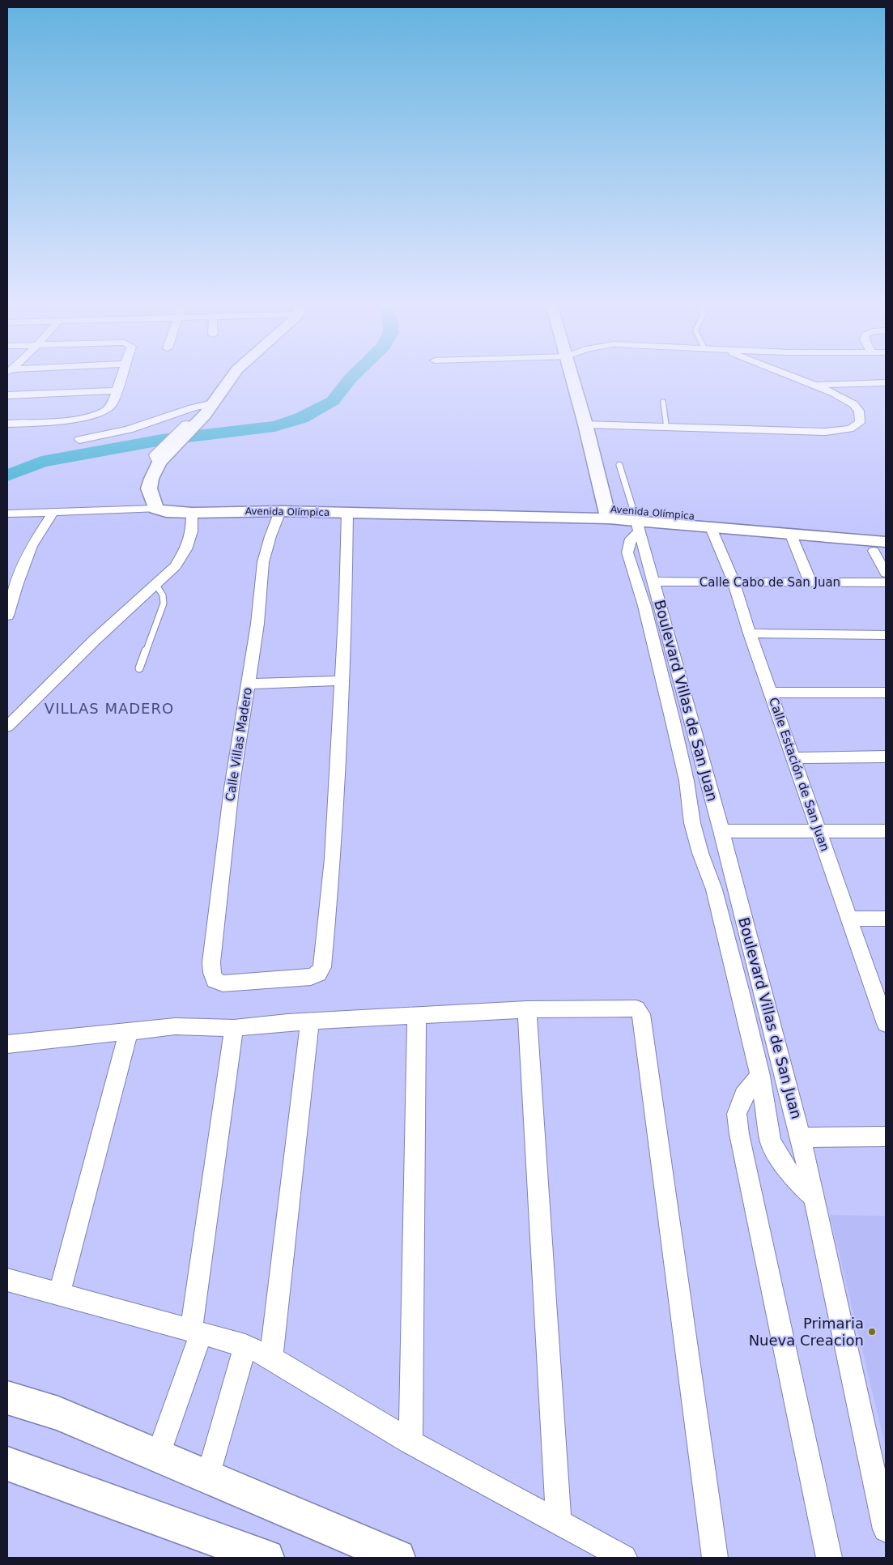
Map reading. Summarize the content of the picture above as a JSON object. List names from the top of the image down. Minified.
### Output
{"streets":{"street":["Avenida Olímpica","Calle Cabo de San Juan","Boulevard Villas de San Juan","Calle Villas Madero","Calle Estación de San Juan"]},"crossings":[["Avenida Olímpica","Boulevard Villas de San Juan"],["Avenida Olímpica","Calle Villas Madero"],["Avenida Olímpica","Calle Estación de San Juan"],["Calle Cabo de San Juan","Boulevard Villas de San Juan"],["Calle Cabo de San Juan","Calle Estación de San Juan"]],"districts":["VILLAS MADERO"],"places":["Primaria Nueva Creacion"]}
